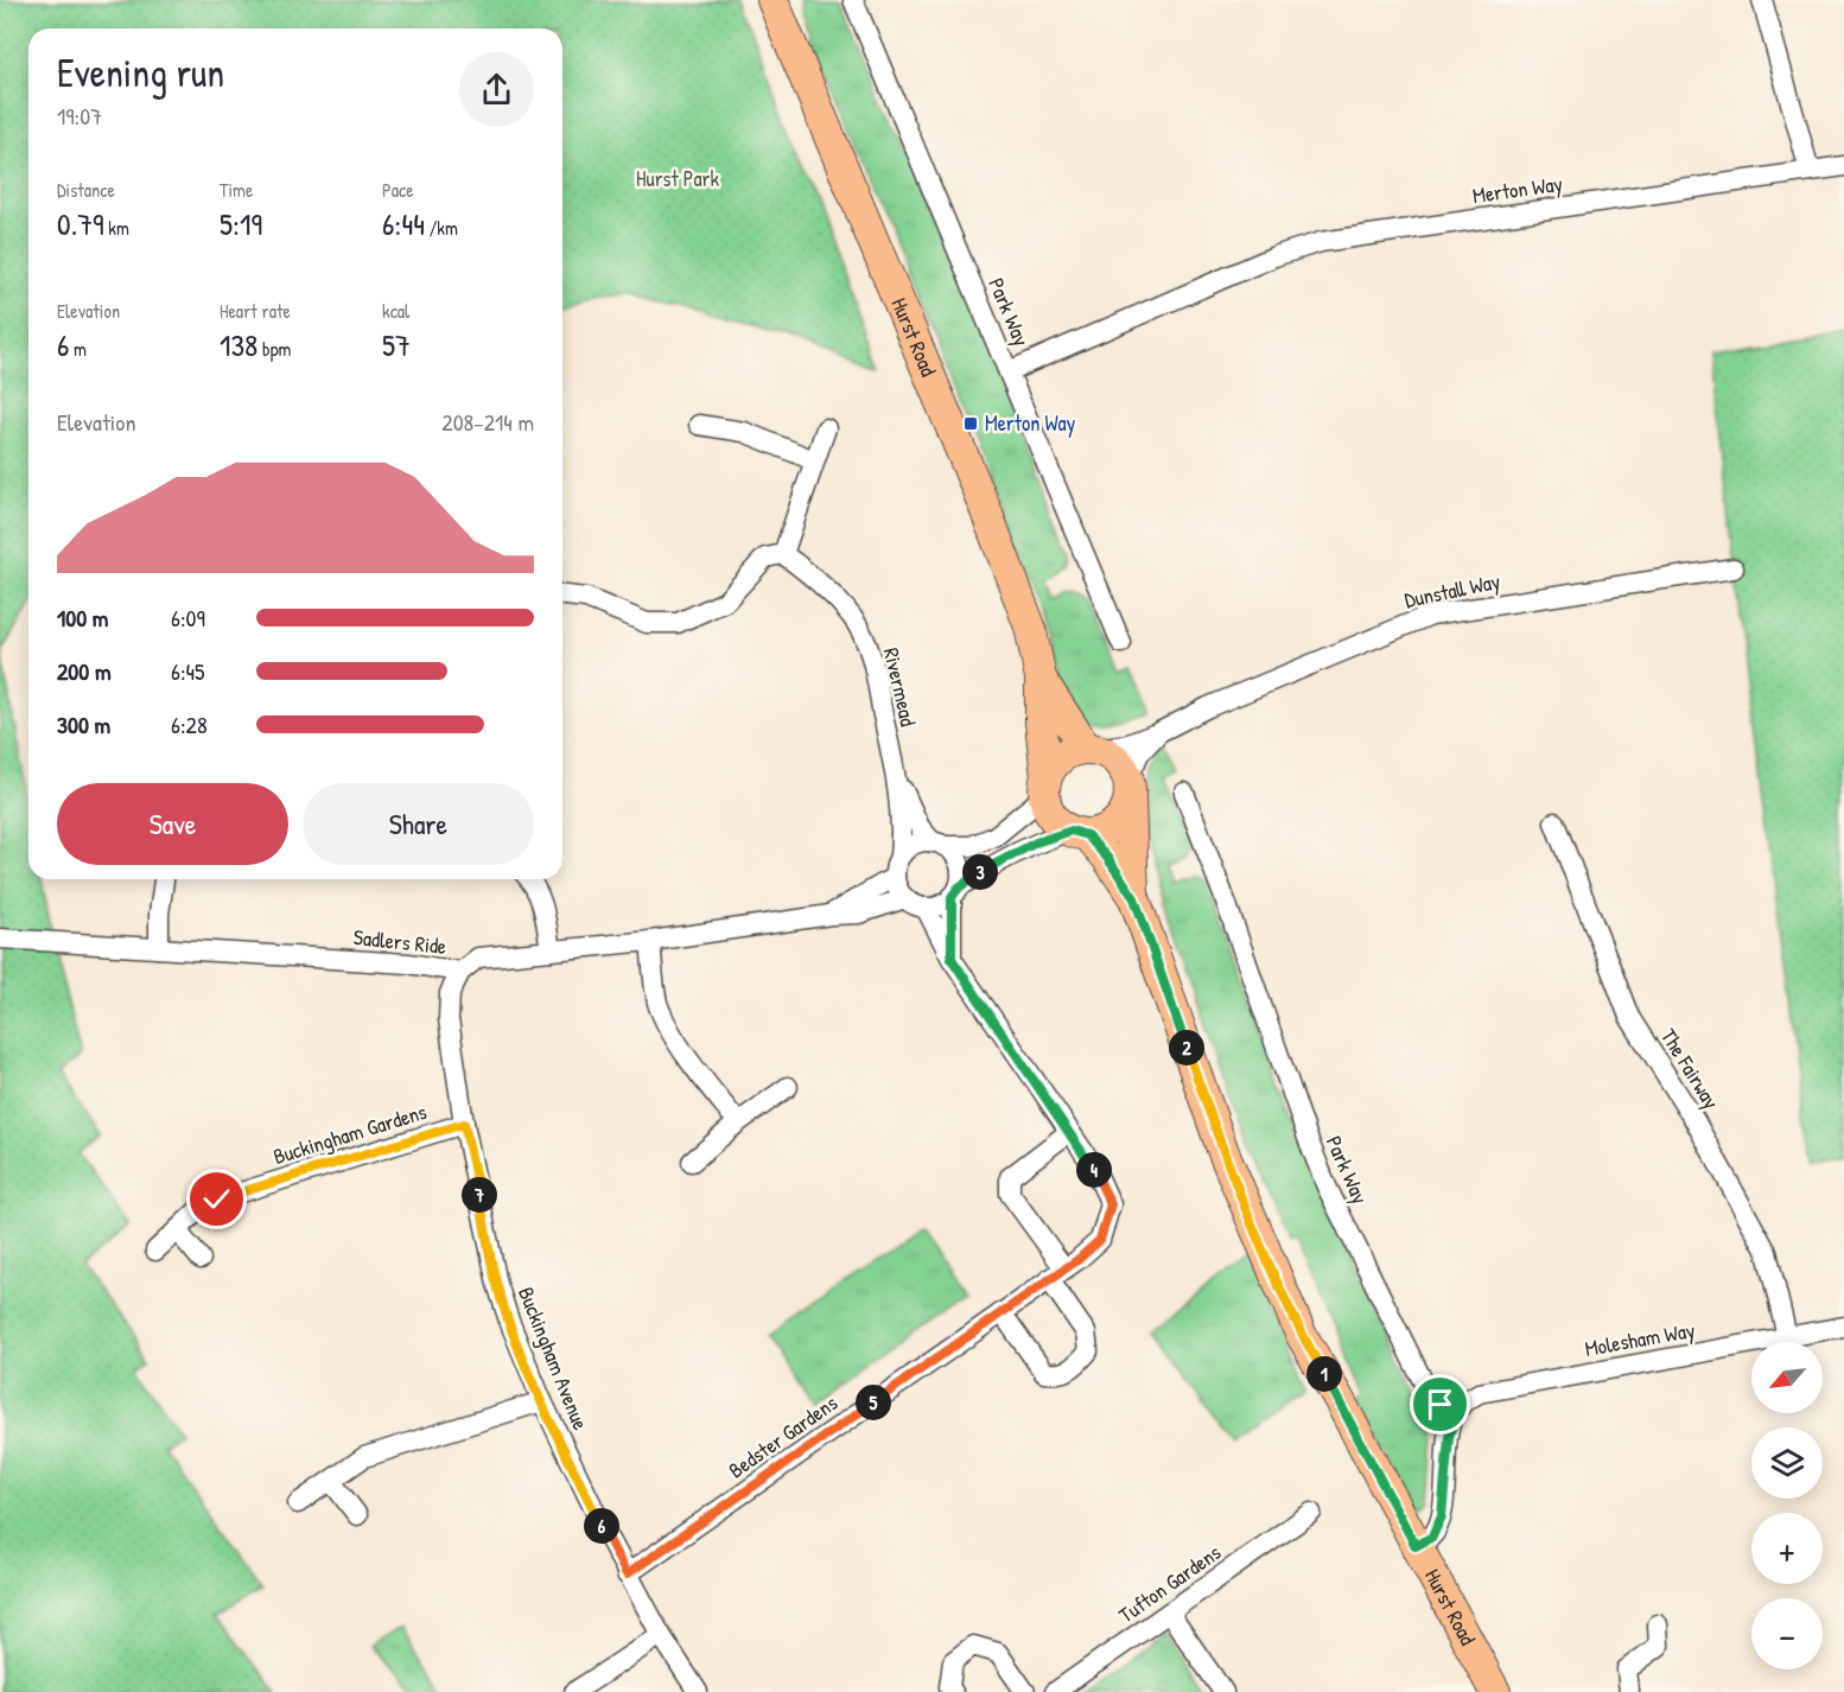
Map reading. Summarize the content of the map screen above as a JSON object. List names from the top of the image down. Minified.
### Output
{"streets":{"main road":["Hurst Road"],"street":["Merton Way","Park Way","Dunstall Way","Rivermead","Sadlers Ride","The Fairway","Buckingham Gardens","Molesham Way","Buckingham Avenue","Bedster Gardens","Tufton Gardens"]},"crossings":[["Merton Way","Park Way"],["Park Way","Molesham Way"],["Hurst Road","Dunstall Way"],["Rivermead","Sadlers Ride"],["Rivermead","Bedster Gardens"],["Sadlers Ride","Buckingham Avenue"],["Sadlers Ride","Bedster Gardens"],["The Fairway","Molesham Way"],["Buckingham Gardens","Buckingham Avenue"],["Buckingham Avenue","Bedster Gardens"]],"parks":["Hurst Park"],"places":{"transit":["Merton Way"]},"north":"bottom left","page":{"heading":["Evening run","19:07"],"stats":[["Distance","0.79 km"],["Time","5:19"],["Pace","6:44 /km"],["Elevation","6 m"],["Heart rate","138 bpm"],["kcal","57"]],"chart":["Elevation","208–214 m"],"list":[{"name":"100 m","note":"6:09"},{"name":"200 m","note":"6:45"},{"name":"300 m","note":"6:28"}],"buttons":["Save","Share"],"pins":["3","2","4","7","1","5","6"],"map_buttons":["+","−"]}}
